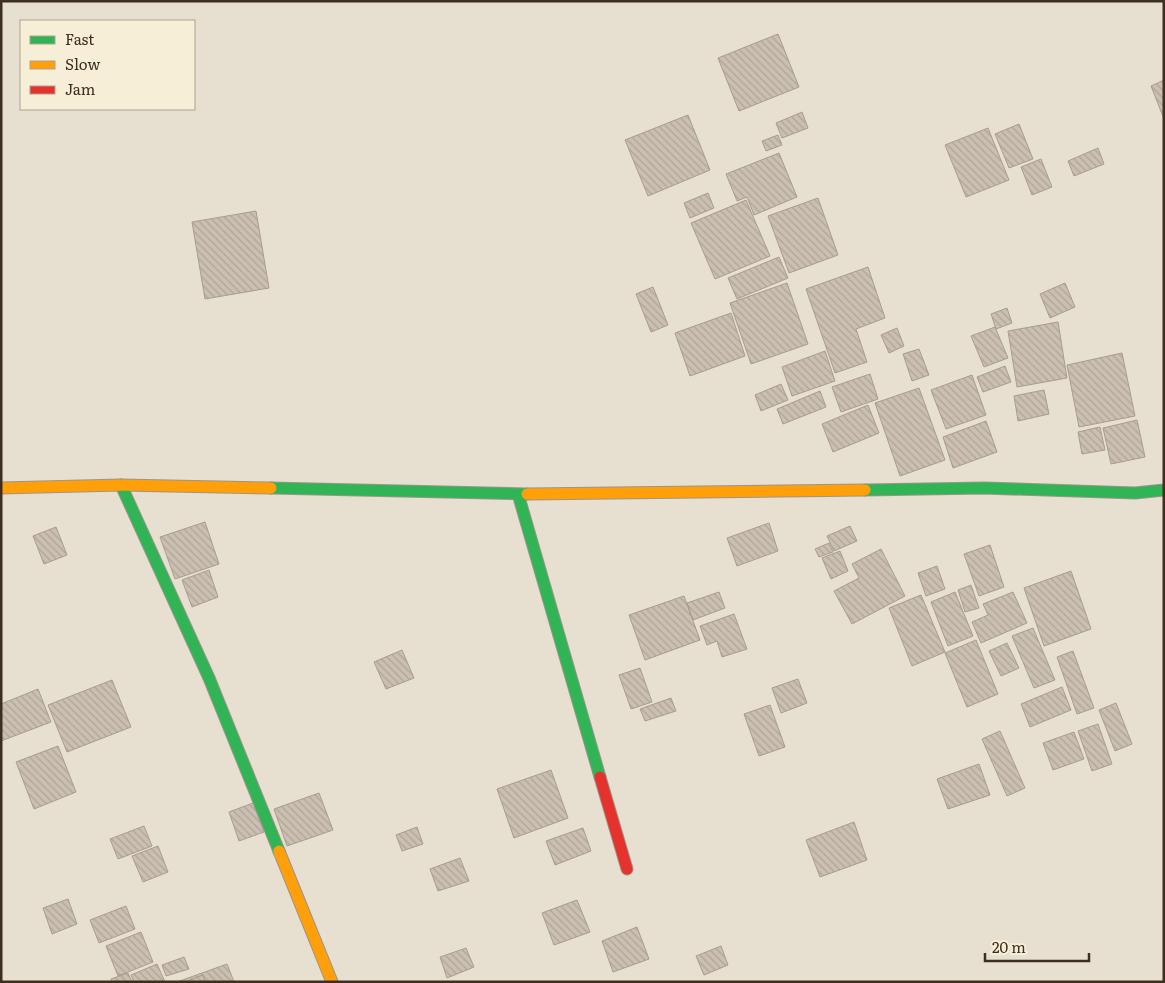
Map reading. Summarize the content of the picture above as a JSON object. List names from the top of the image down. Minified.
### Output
{"legend":["Fast","Slow","Jam"],"scale_bar":"20 m"}
